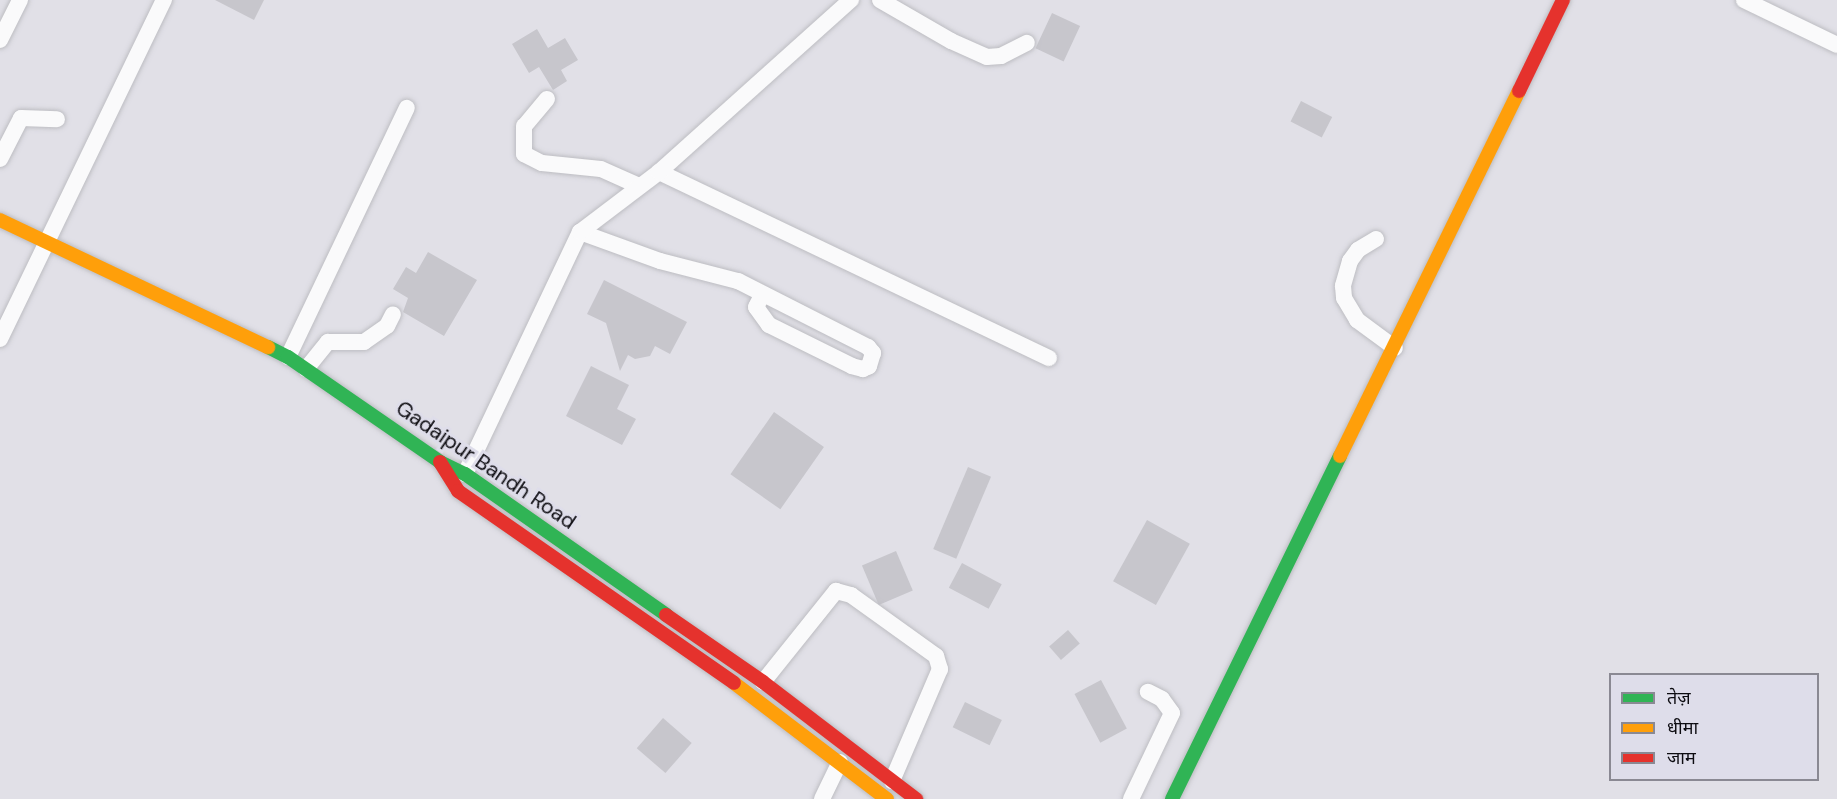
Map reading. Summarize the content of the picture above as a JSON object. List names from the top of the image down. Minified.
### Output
{"streets":{"street":["Gadaipur Bandh Road"]},"legend":["तेज़","धीमा","जाम"]}
